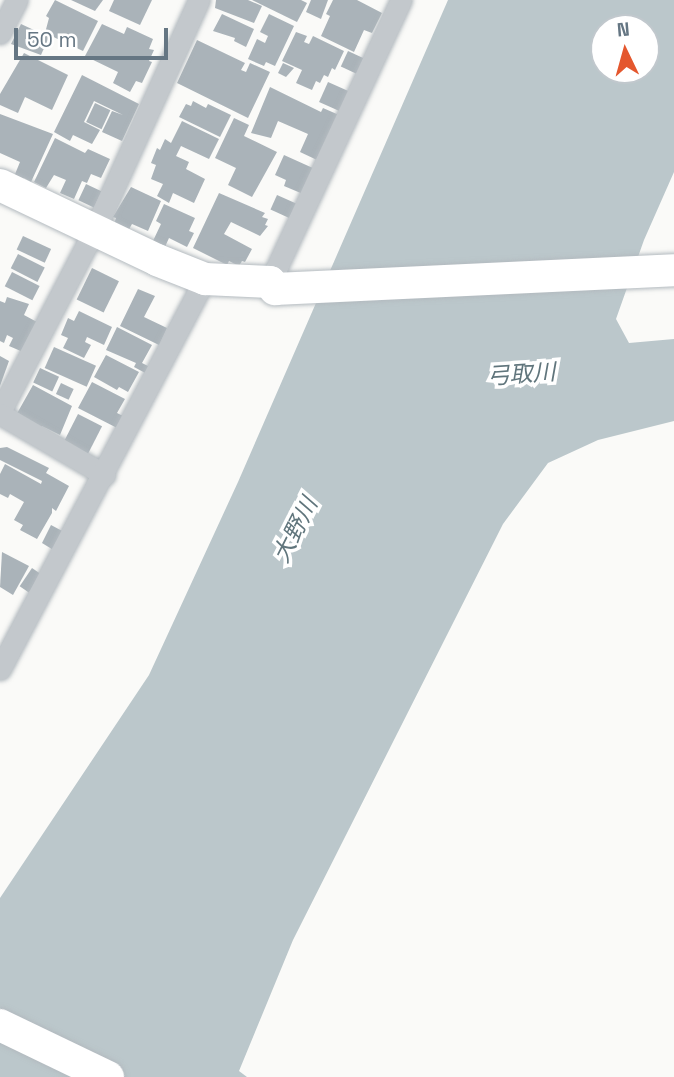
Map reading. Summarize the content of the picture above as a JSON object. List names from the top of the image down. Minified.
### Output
{"water":["弓取川","大野川"],"scale_bar":"50 m","north":"top"}
